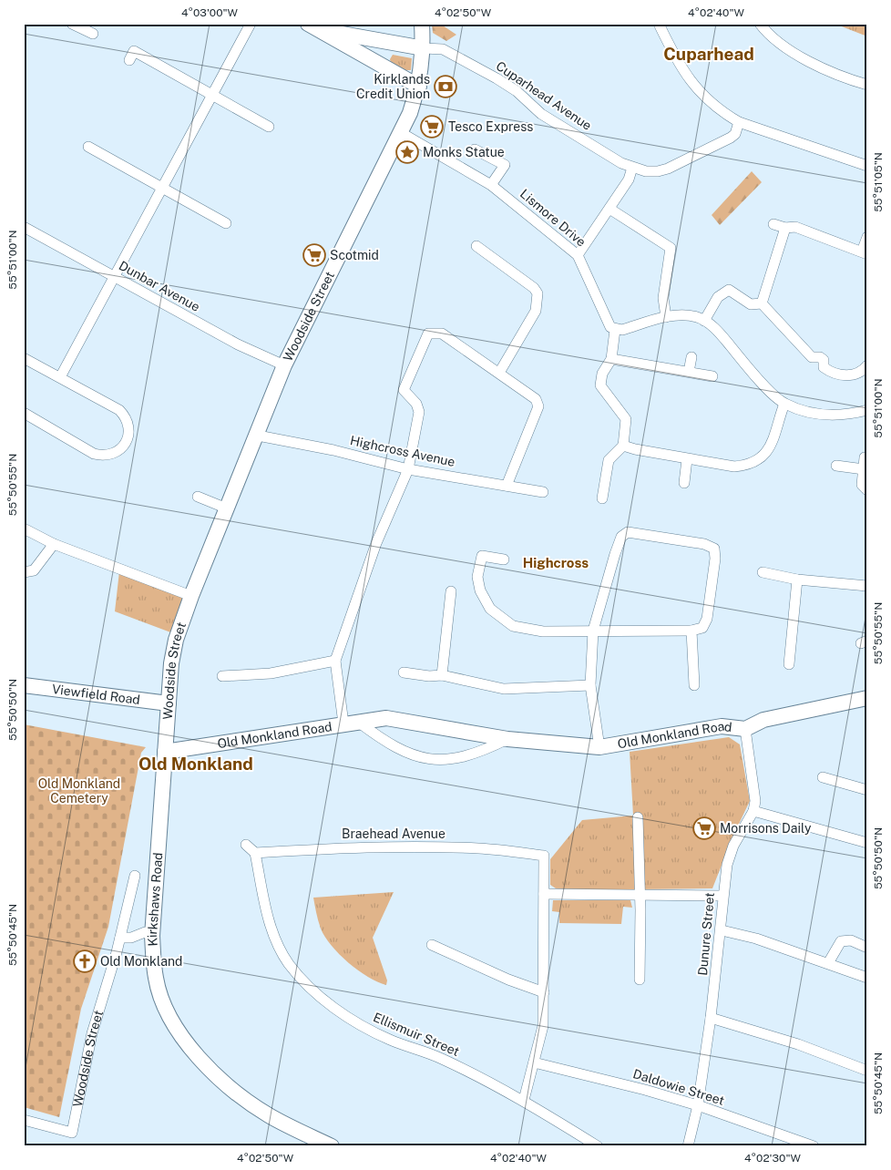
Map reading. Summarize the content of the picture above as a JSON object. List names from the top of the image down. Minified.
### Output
{"streets":{"street":["Cuparhead Avenue","Lismore Drive","Dunbar Avenue","Woodside Street","Highcross Avenue","Viewfield Road","Old Monkland Road","Braehead Avenue","Kirkshaws Road","Dunure Street","Ellismuir Street","Daldowie Street"]},"crossings":[["Cuparhead Avenue","Woodside Street"],["Lismore Drive","Woodside Street"],["Dunbar Avenue","Woodside Street"],["Woodside Street","Highcross Avenue"],["Woodside Street","Viewfield Road"],["Woodside Street","Old Monkland Road"],["Woodside Street","Kirkshaws Road"],["Old Monkland Road","Dunure Street"],["Braehead Avenue","Ellismuir Street"],["Dunure Street","Daldowie Street"]],"districts":["Cuparhead","Highcross","Old Monkland"],"parks":["Old Monkland Cemetery"],"places":{"bank":["Kirklands Credit Union"],"supermarket":["Tesco Express","Scotmid","Morrisons Daily"],"place":["Monks Statue"],"church":["Old Monkland"]},"coordinates":["4°03'00\"W","4°02'50\"W","4°02'40\"W","55°51'05\"N","55°51'00\"N","55°50'55\"N","55°50'50\"N","55°50'45\"N","4°02'30\"W"]}
